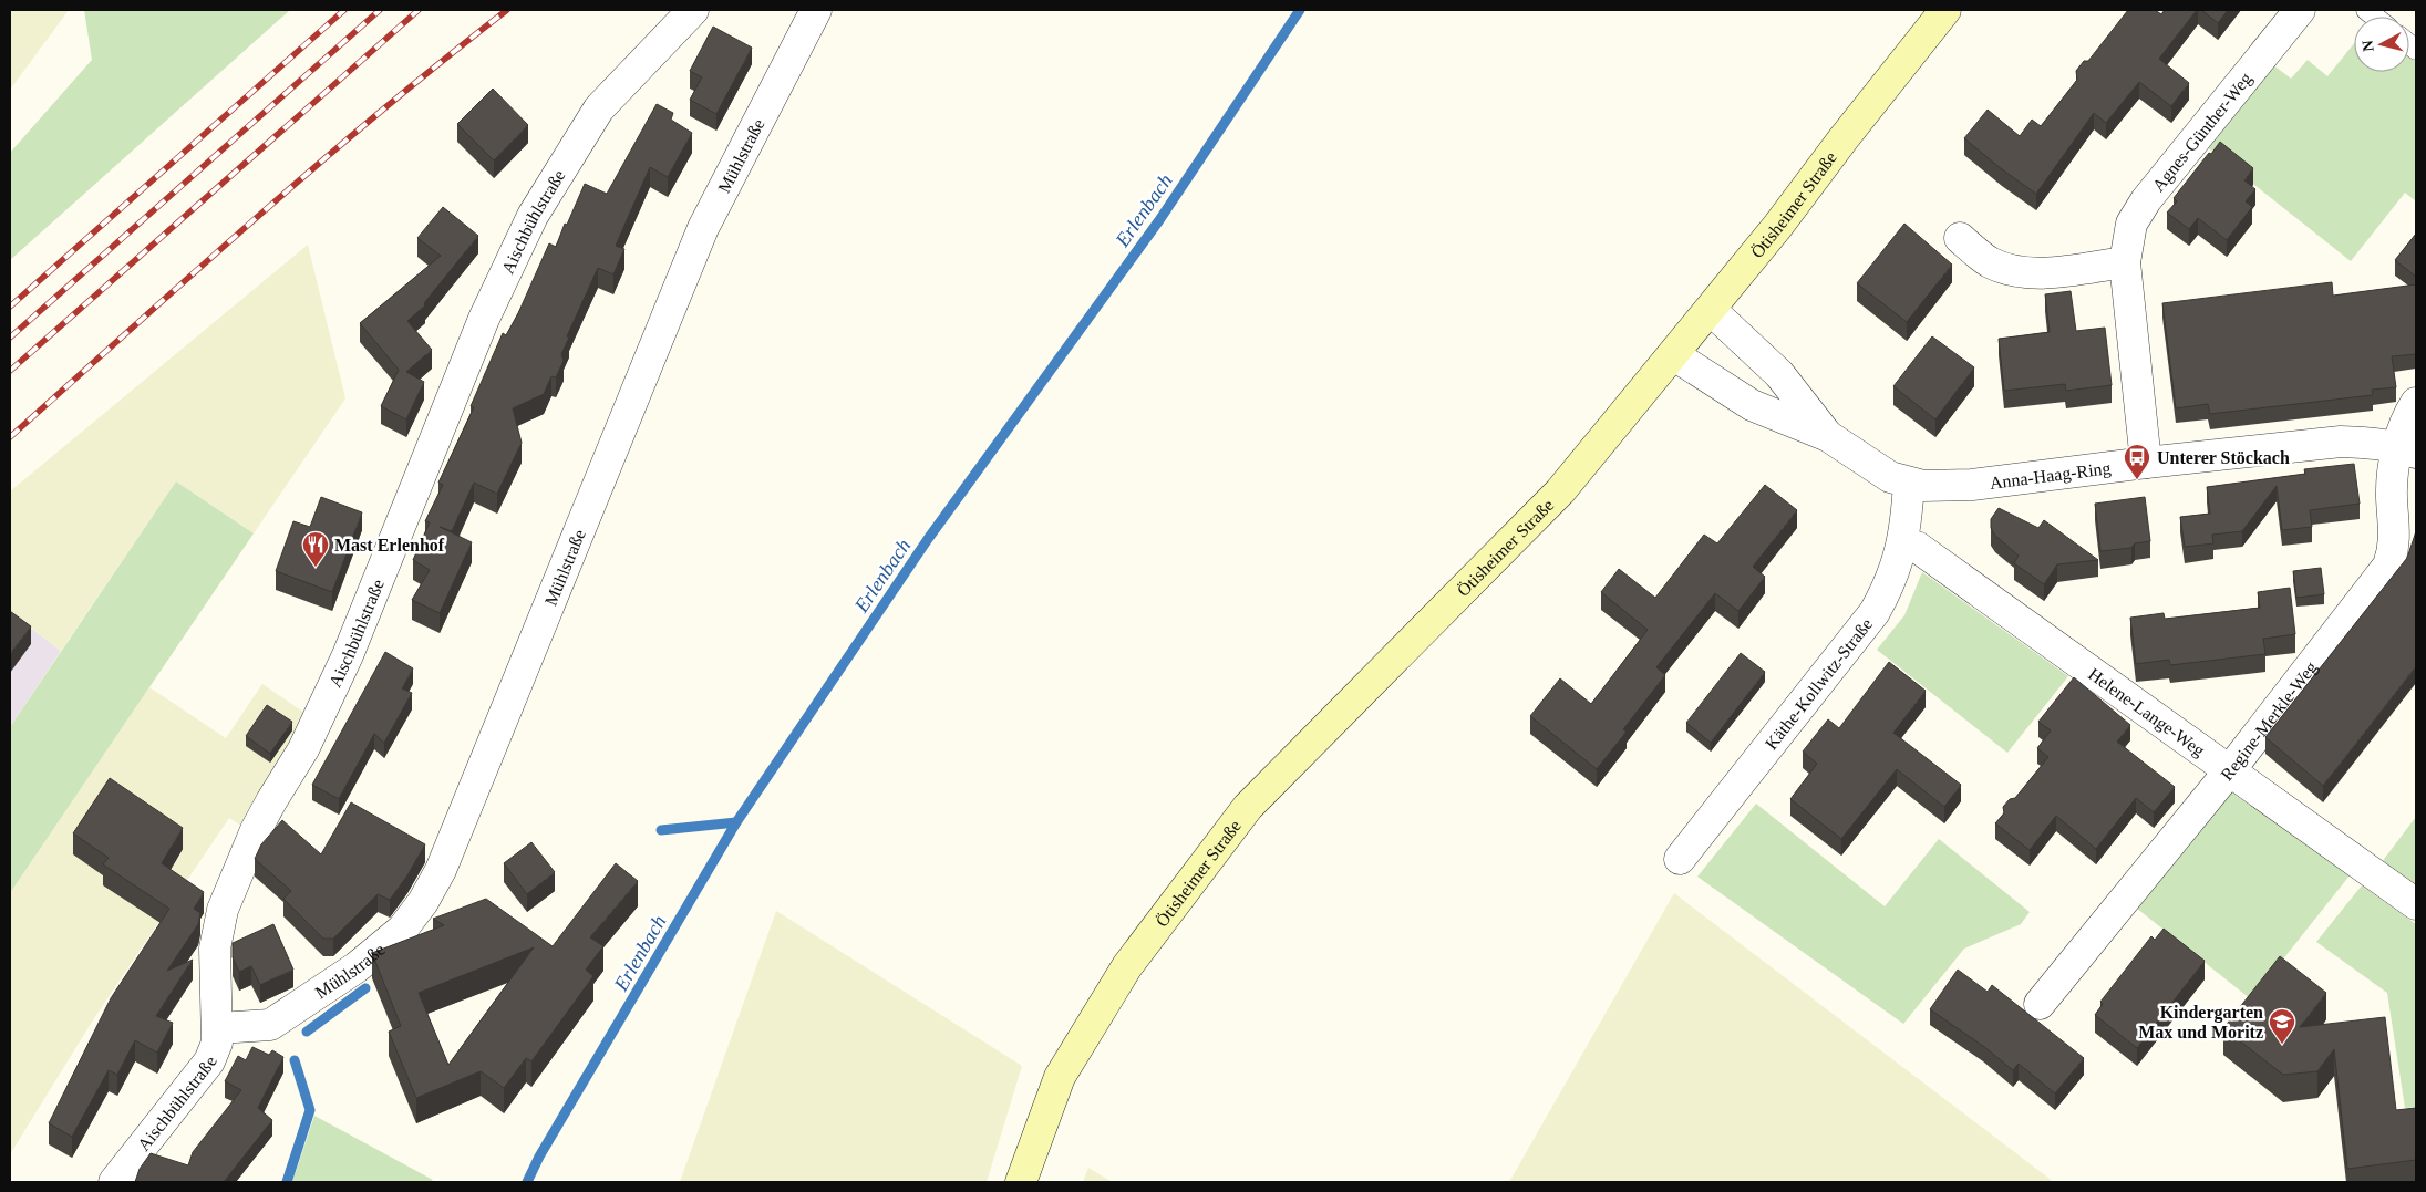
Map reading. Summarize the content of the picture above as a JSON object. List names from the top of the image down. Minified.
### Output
{"streets":{"main road":["Ötisheimer Straße"],"street":["Agnes-Günther-Weg","Mühlstraße","Aischbühlstraße","Anna-Haag-Ring","Käthe-Kollwitz-Straße","Helene-Lange-Weg","Regine-Merkle-Weg"]},"crossings":[["Agnes-Günther-Weg","Anna-Haag-Ring"],["Mühlstraße","Aischbühlstraße"],["Ötisheimer Straße","Anna-Haag-Ring"],["Anna-Haag-Ring","Käthe-Kollwitz-Straße"],["Anna-Haag-Ring","Regine-Merkle-Weg"],["Käthe-Kollwitz-Straße","Helene-Lange-Weg"],["Helene-Lange-Weg","Regine-Merkle-Weg"]],"water":["Erlenbach"],"places":{"bus stop":["Unterer Stöckach"],"restaurant":["Mast Erlenhof"],"school or university":["Kindergarten Max und Moritz"]},"north":"left"}
